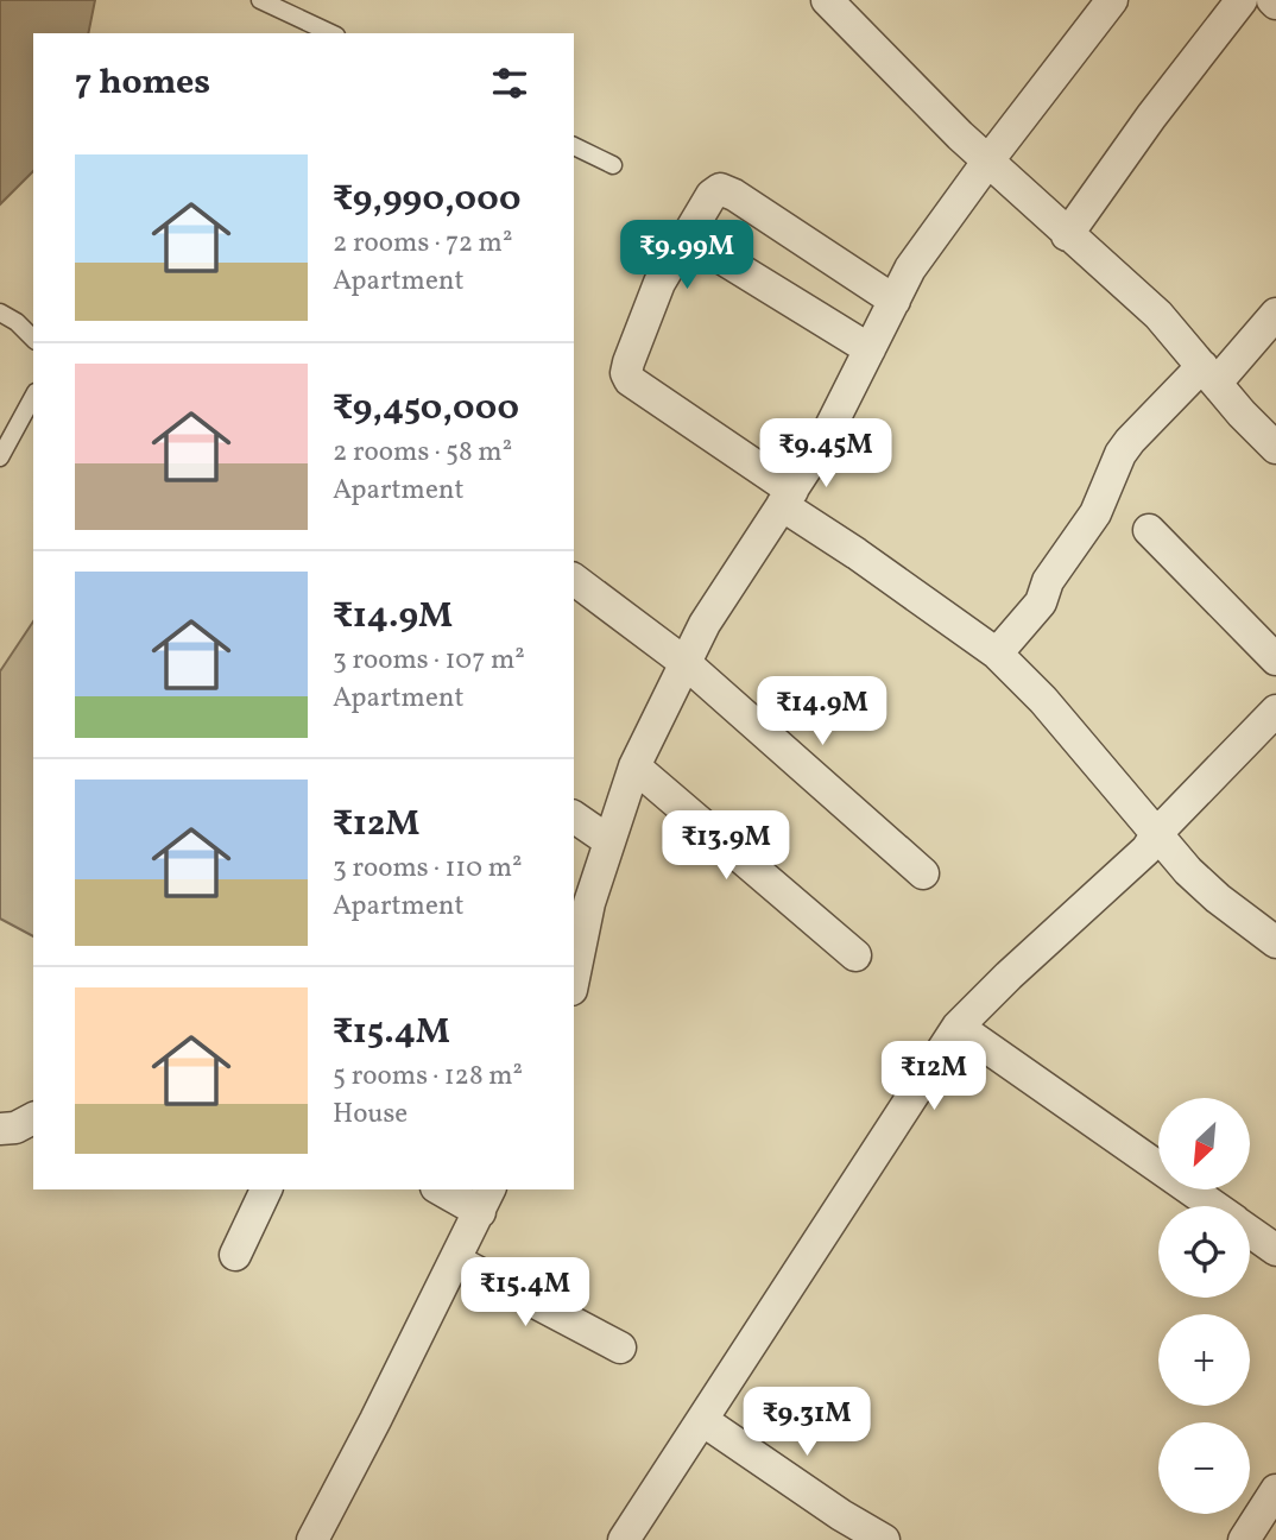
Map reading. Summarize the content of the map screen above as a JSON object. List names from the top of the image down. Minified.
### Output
{"north":"bottom left","page":{"heading":"7 homes","list":[{"name":"₹9,990,000","note":"2 rooms · 72 m² · Apartment"},{"name":"₹9,450,000","note":"2 rooms · 58 m² · Apartment"},{"name":"₹14.9M","note":"3 rooms · 107 m² · Apartment"},{"name":"₹12M","note":"3 rooms · 110 m² · Apartment"},{"name":"₹15.4M","note":"5 rooms · 128 m² · House"}],"price":["₹9.99M","₹9.45M","₹14.9M","₹13.9M","₹12M","₹15.4M","₹9.31M"],"map_buttons":["+","−"]}}
